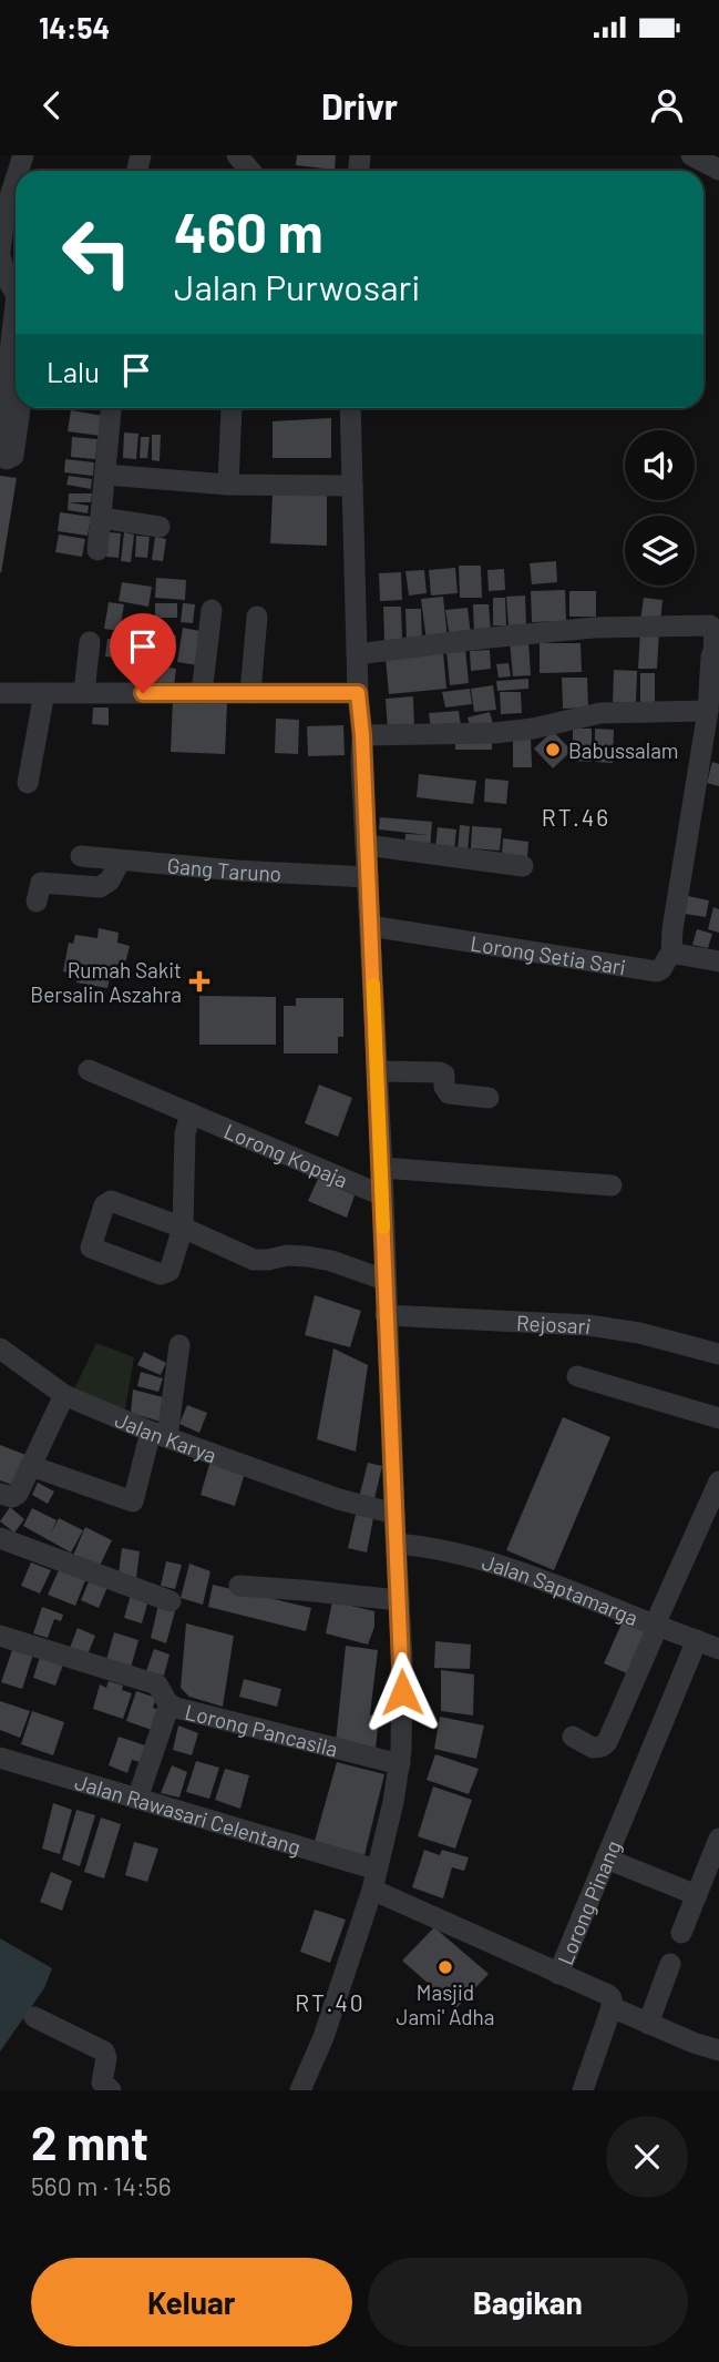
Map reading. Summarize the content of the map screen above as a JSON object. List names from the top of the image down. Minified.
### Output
{"streets":{"street":["Gang Taruno","Lorong Setia Sari","Lorong Kopaja","Rejosari","Jalan Karya","Jalan Saptamarga","Lorong Pancasila","Jalan Rawasari Celentang","Lorong Pinang"]},"crossings":[["Jalan Saptamarga","Lorong Pinang"],["Jalan Rawasari Celentang","Lorong Pinang"]],"districts":["RT.46","RT.40"],"places":{"other":["Babussalam","Masjid Jami' Adha"],"health":["Rumah Sakit Bersalin Aszahra"]},"page":{"status":"14:54","header":"Drivr","turn":["460 m","Jalan Purwosari"],"then":"Lalu","heading":["2 mnt","560 m · 14:56"],"buttons":["Keluar","Bagikan"]}}
